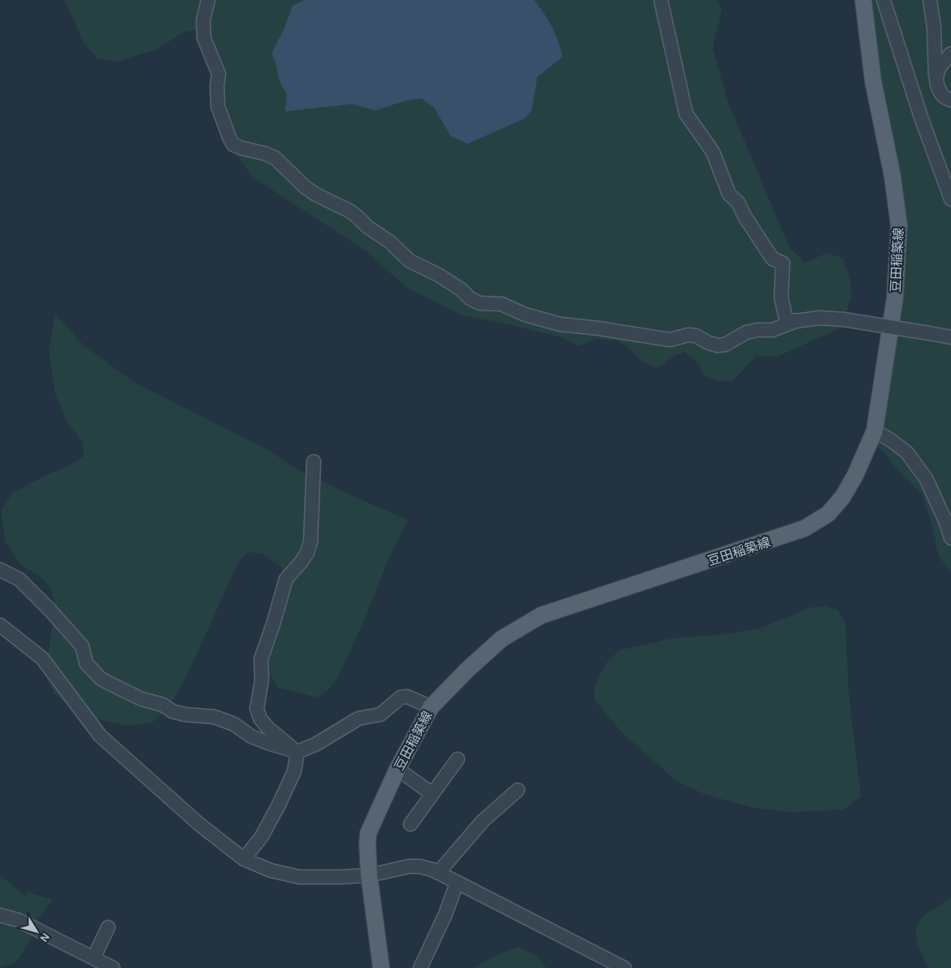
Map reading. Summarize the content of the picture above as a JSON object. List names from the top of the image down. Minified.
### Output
{"streets":{"main road":["豆田稲築線"]},"north":"bottom right"}
